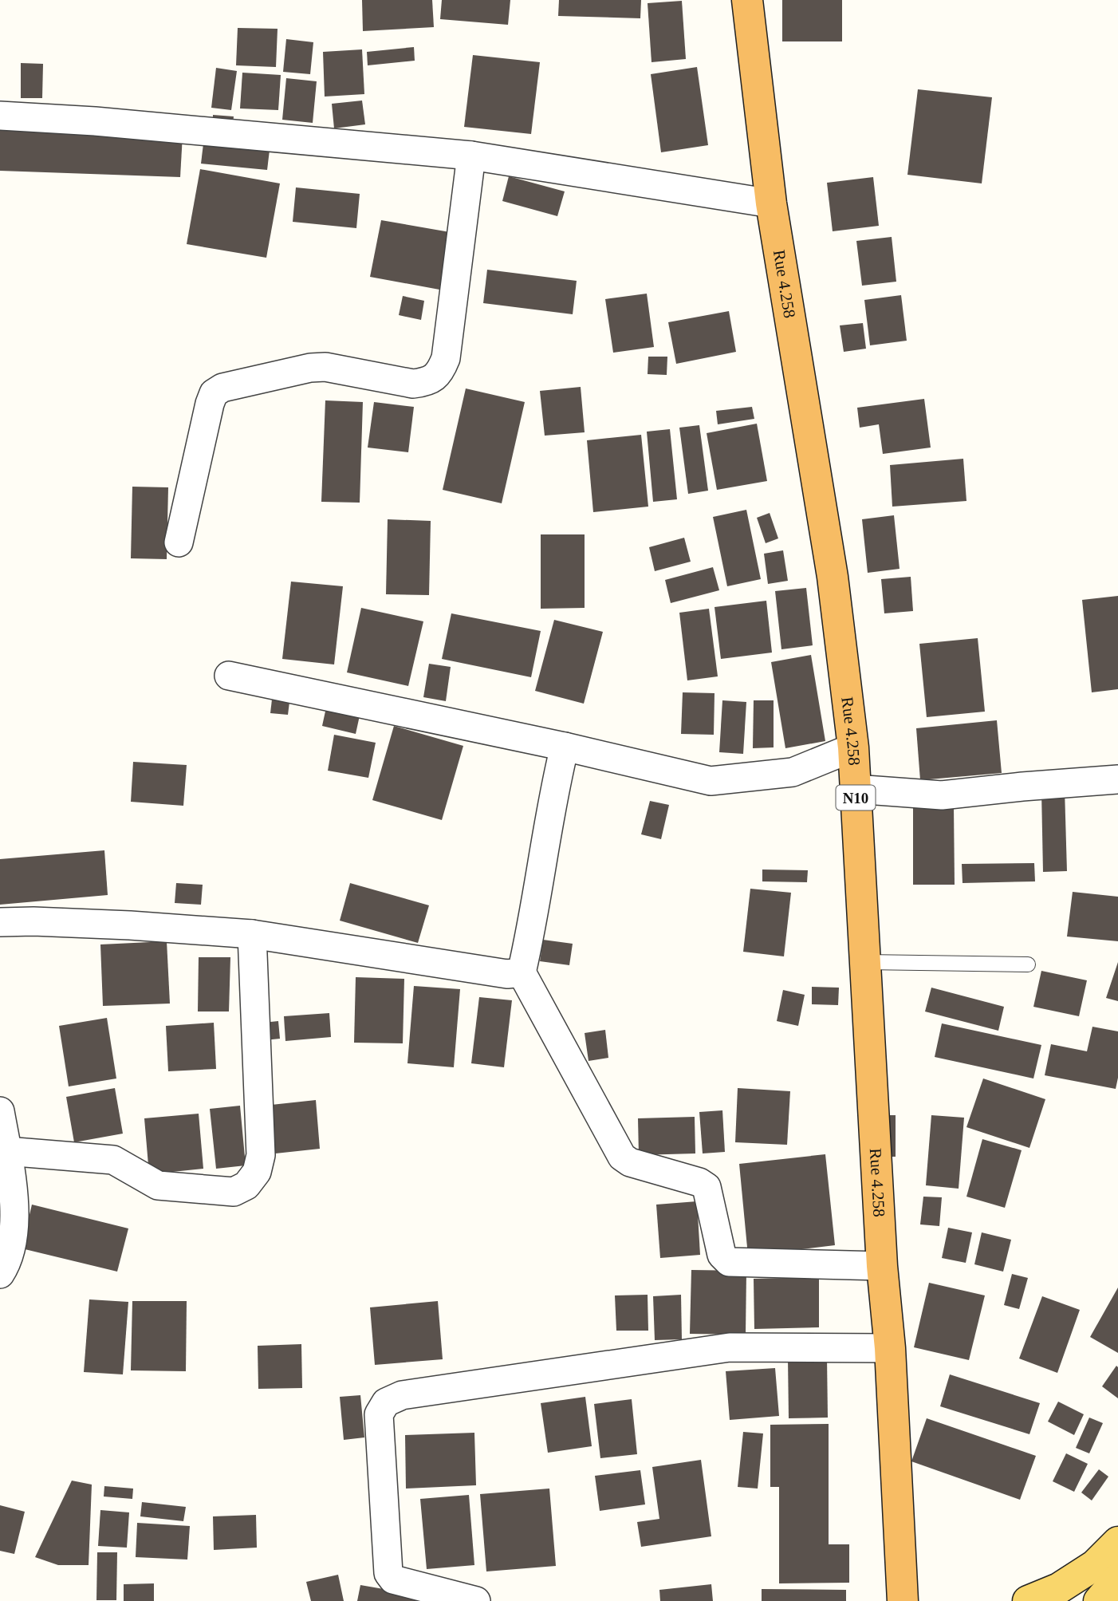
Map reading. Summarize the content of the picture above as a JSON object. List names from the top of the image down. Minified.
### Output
{"streets":{"highway":["Rue 4.258","N10"]}}
